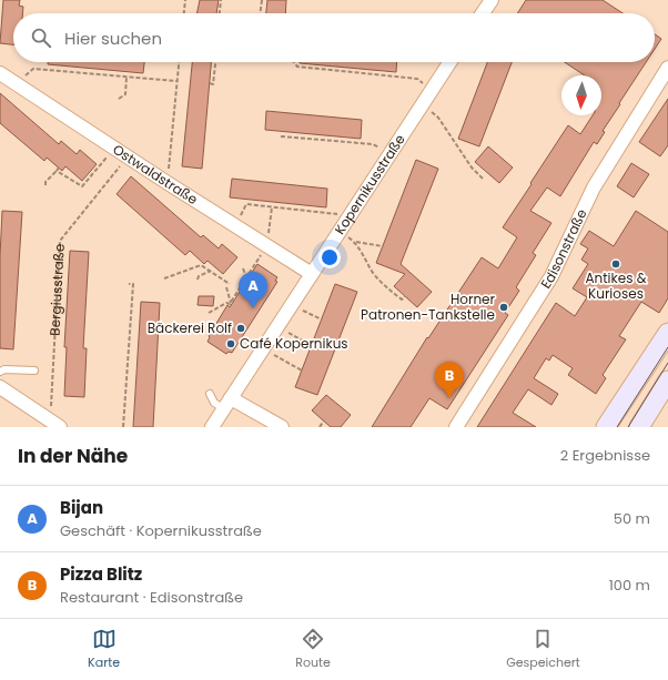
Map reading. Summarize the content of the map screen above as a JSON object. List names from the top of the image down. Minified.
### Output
{"streets":{"street":["Ostwaldstraße","Kopernikusstraße","Edisonstraße"],"path":["Bergiusstraße"]},"crossings":[["Ostwaldstraße","Kopernikusstraße"],["Ostwaldstraße","Bergiusstraße"]],"places":["Antikes & Kurioses","Horner Patronen-Tankstelle","Bäckerei Rolf","Café Kopernikus"],"north":"bottom","page":{"search":"Hier suchen","pins":["A","B"],"heading":["In der Nähe","2 Ergebnisse"],"list":[{"mark":"A","name":"Bijan","note":"Geschäft · Kopernikusstraße","value":"50 m"},{"mark":"B","name":"Pizza Blitz","note":"Restaurant · Edisonstraße","value":"100 m"}],"nav":["Karte","Route","Gespeichert"]}}
